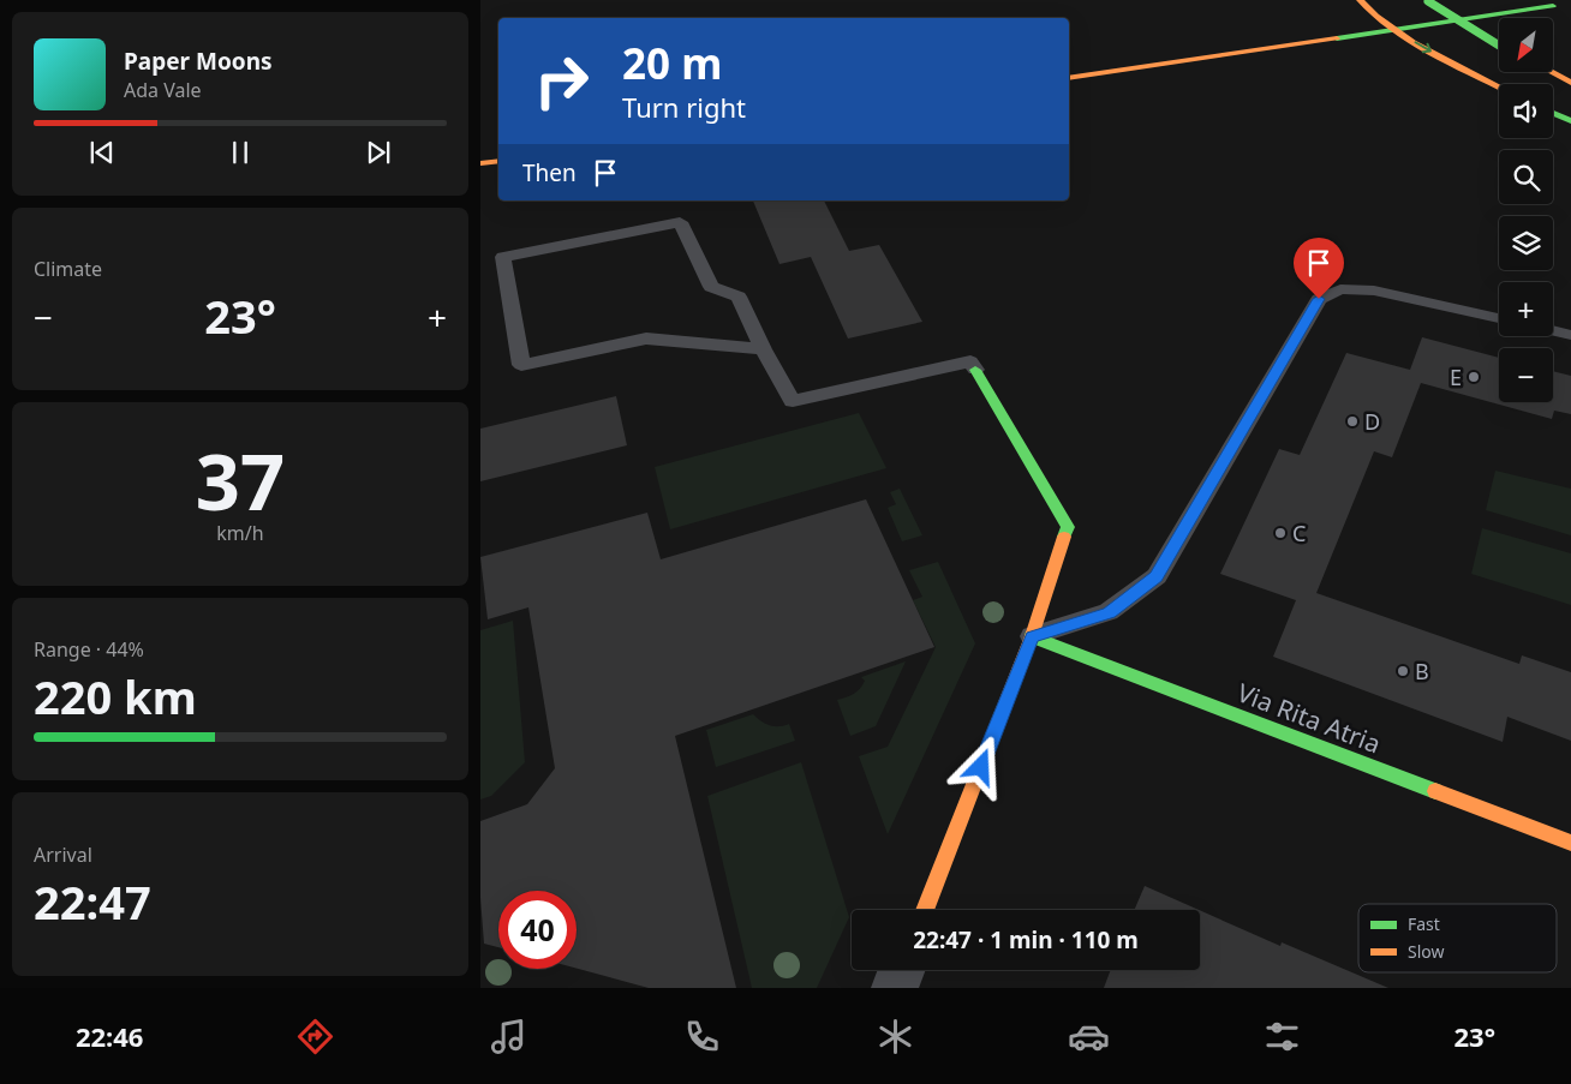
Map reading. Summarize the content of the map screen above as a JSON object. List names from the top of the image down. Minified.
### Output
{"streets":{"street":["Via Rita Atria"]},"places":["E","D","C","B"],"legend":["Fast","Slow"],"north":"bottom left","page":{"map_buttons":["+","−"],"turn":["20 m","Turn right"],"song":["Paper Moons","Ada Vale"],"then":"Then","tile":["Climate",["37","km/h"],["Range · 44%","220 km"],["Arrival","22:47"]],"heat":["−","23°","+"],"limit":"40","trip":"22:47 · 1 min · 110 m","tabs":["22:46","23°"]}}
